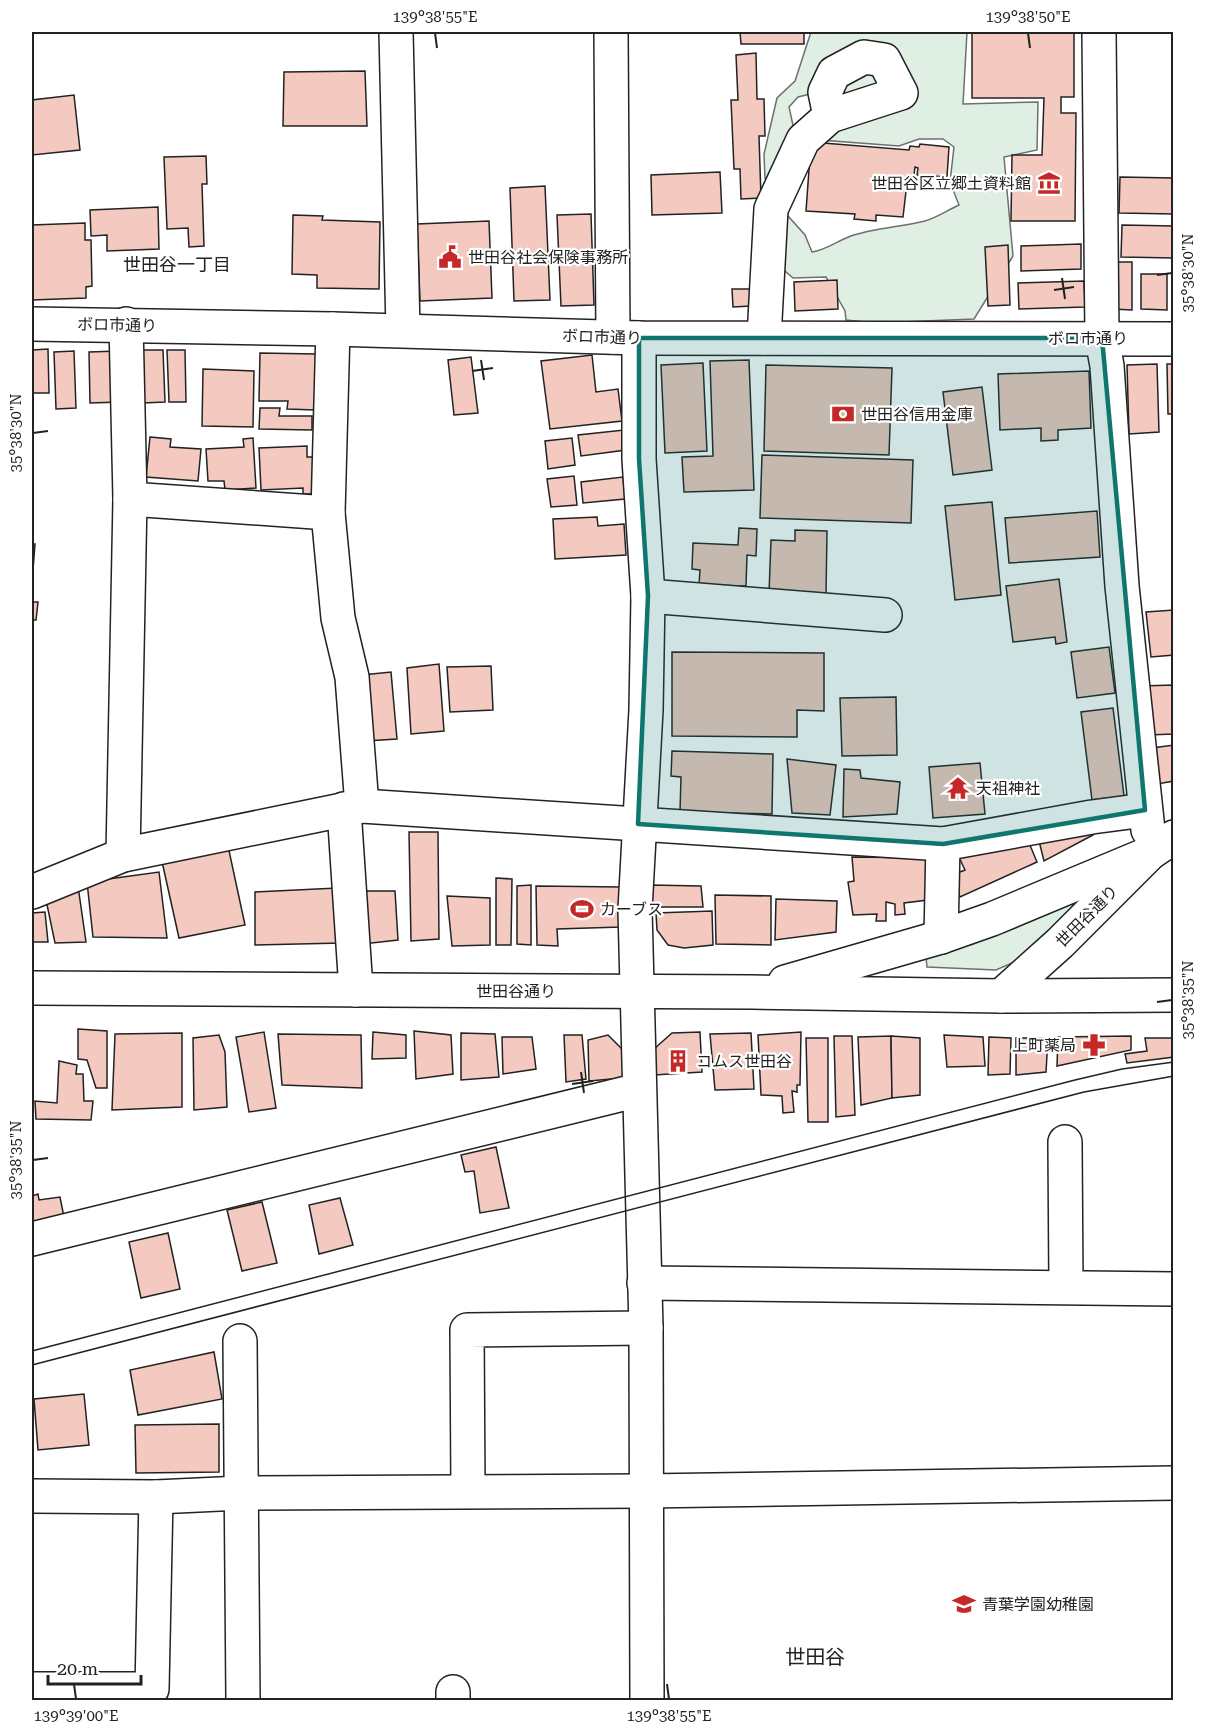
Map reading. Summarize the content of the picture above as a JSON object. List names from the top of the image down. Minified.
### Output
{"streets":{"street":["ボロ市通り","世田谷通り"]},"districts":["世田谷一丁目","世田谷"],"places":{"museum":["世田谷区立郷土資料館"],"public building":["世田谷社会保険事務所"],"bank":["世田谷信用金庫"],"temple":["天祖神社"],"sports":["カーブス"],"pharmacy":["上町薬局"],"building":["コムス世田谷"],"school or university":["青葉学園幼稚園"]},"scale_bar":"20 m","coordinates":["139°38'55\"E","139°38'50\"E","35°38'30\"N","35°38'35\"N","139°39'00\"E"]}
